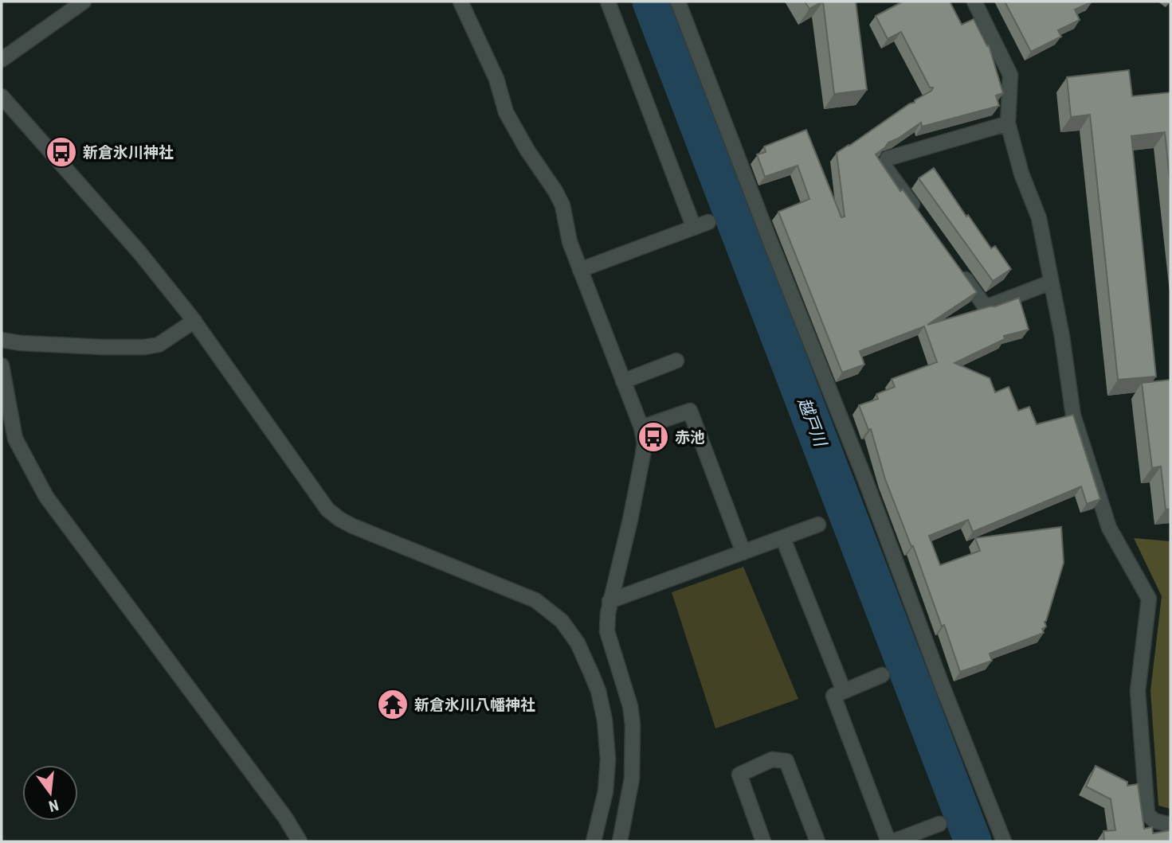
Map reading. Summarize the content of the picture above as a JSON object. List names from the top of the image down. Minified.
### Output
{"water":["越戸川"],"places":{"bus stop":["新倉氷川神社","赤池"],"temple":["新倉氷川八幡神社"]},"north":"bottom"}
